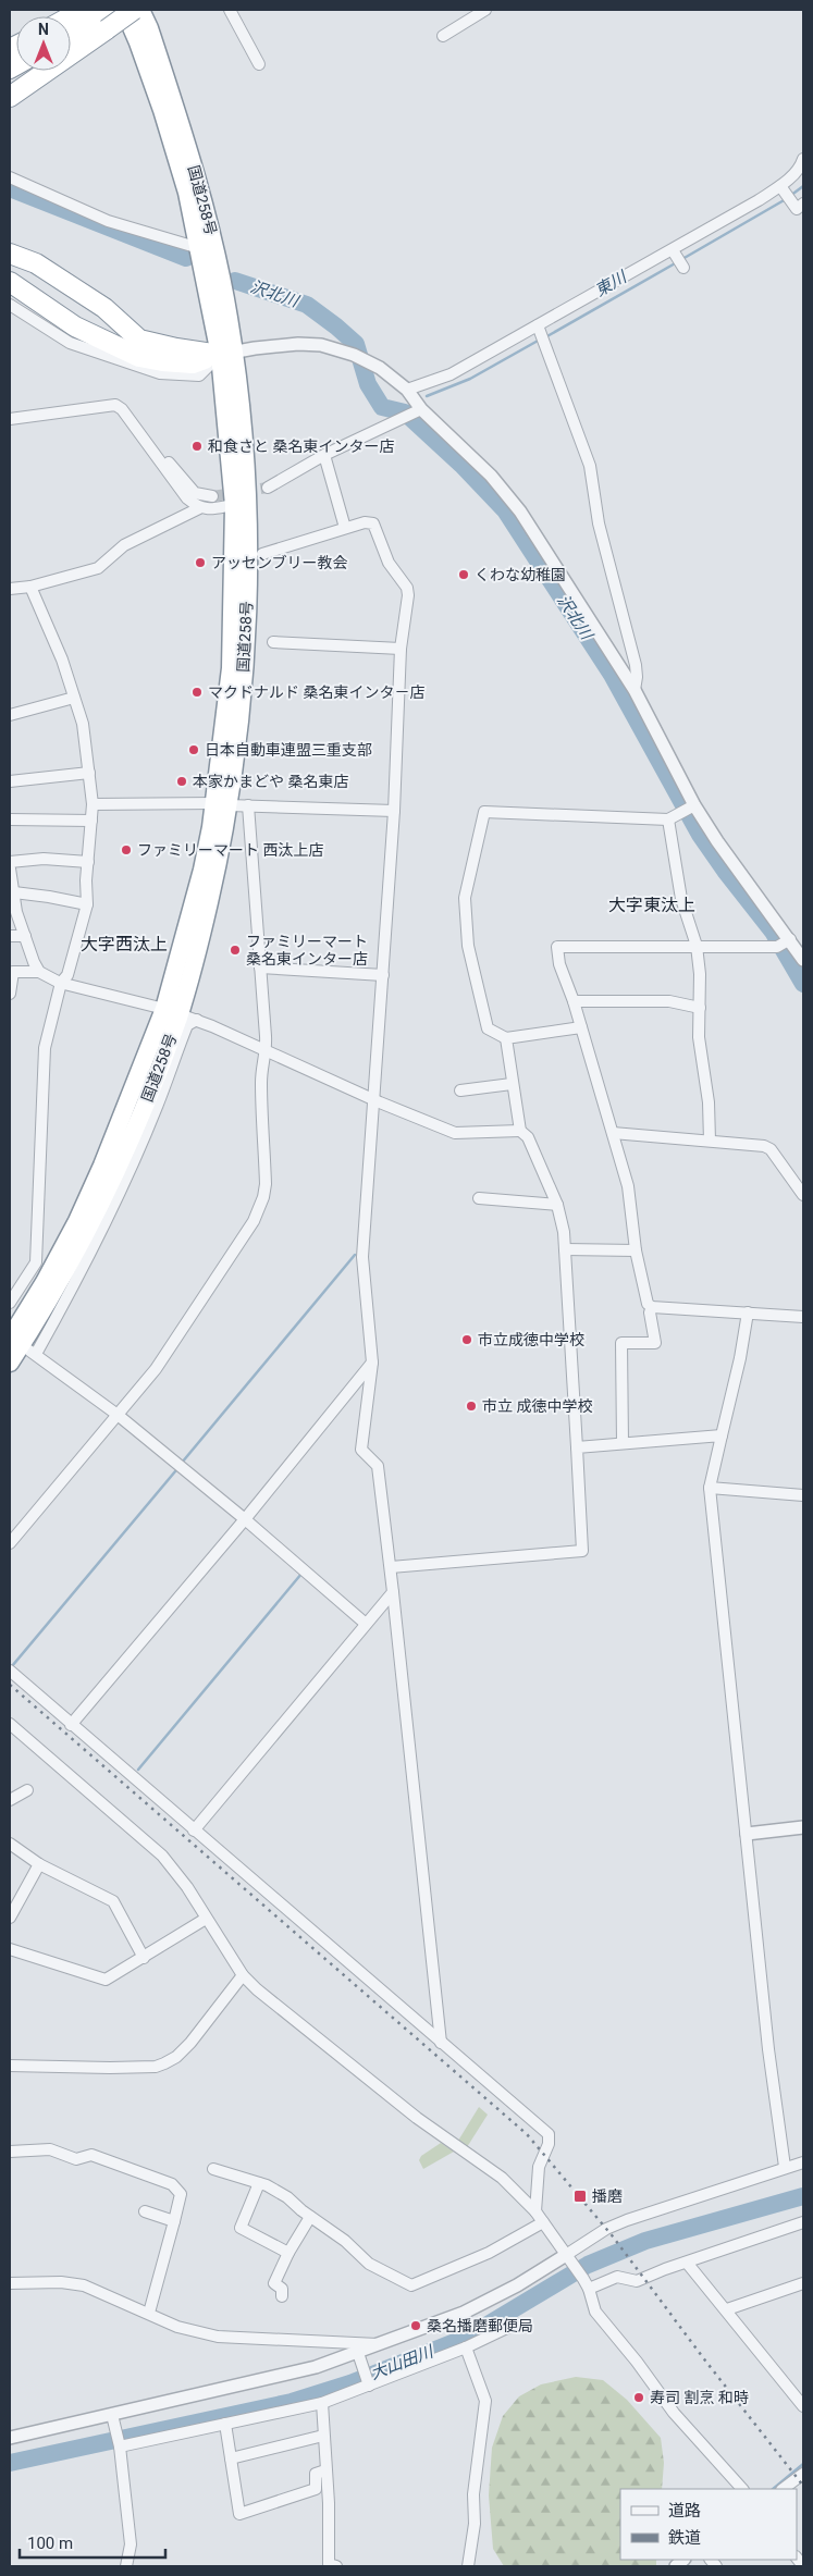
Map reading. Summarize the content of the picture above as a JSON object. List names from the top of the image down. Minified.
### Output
{"streets":{"highway":["国道258号"]},"districts":["大字東汰上","大字西汰上"],"water":["東川","沢北川","大山田川"],"places":{"other":["和食さと 桑名東インター店","アッセンブリー教会","くわな幼稚園","マクドナルド 桑名東インタ－店","日本自動車連盟三重支部","本家かまどや 桑名東店","ファミリーマート 西汰上店","ファミリーマート 桑名東インター店","市立成徳中学校","市立 成徳中学校","桑名播磨郵便局","寿司 割烹 和時"],"transit":["播磨"]},"legend":["道路","鉄道"],"scale_bar":"100 m","north":"top"}
